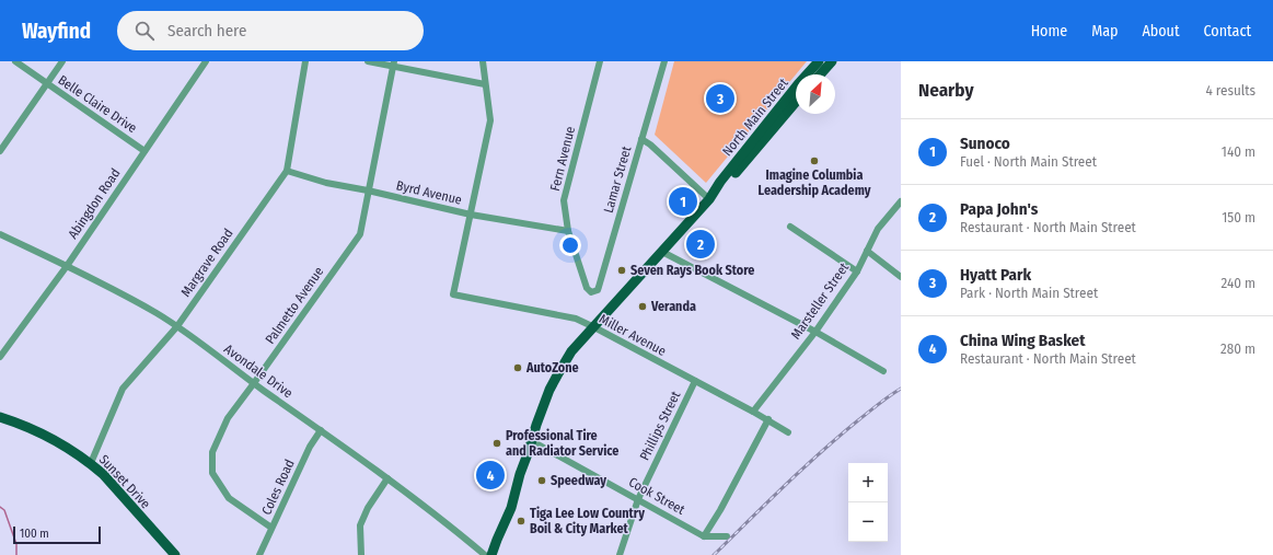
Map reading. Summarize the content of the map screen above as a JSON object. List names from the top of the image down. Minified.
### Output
{"streets":{"main road":["North Main Street","Sunset Drive"],"street":["Belle Claire Drive","Fern Avenue","Lamar Street","Byrd Avenue","Abingdon Road","Margrave Road","Marsteller Street","Palmetto Avenue","Miller Avenue","Avondale Drive","Phillips Street","Coles Road","Cook Street"]},"crossings":[["Belle Claire Drive","Abingdon Road"],["North Main Street","Miller Avenue"],["North Main Street","Avondale Drive"],["North Main Street","Cook Street"],["Fern Avenue","Lamar Street"],["Fern Avenue","Byrd Avenue"],["Byrd Avenue","Margrave Road"],["Byrd Avenue","Palmetto Avenue"],["Byrd Avenue","Miller Avenue"],["Abingdon Road","Avondale Drive"],["Margrave Road","Avondale Drive"],["Margrave Road","Sunset Drive"],["Marsteller Street","Miller Avenue"],["Palmetto Avenue","Avondale Drive"],["Palmetto Avenue","Coles Road"],["Miller Avenue","Phillips Street"],["Avondale Drive","Coles Road"],["Phillips Street","Cook Street"]],"places":["Imagine Columbia Leadership Academy","Seven Rays Book Store","Veranda","AutoZone","Professional Tire and Radiator Service","Speedway","Tiga Lee Low Country Boil & City Market"],"scale_bar":"100 m","north":"top right","page":{"header":"Wayfind","search":"Search here","nav":["Home","Map","About","Contact"],"heading":["Nearby","4 results"],"pins":["3","1","2","4"],"list":[{"mark":"1","name":"Sunoco","note":"Fuel · North Main Street","value":"140 m"},{"mark":"2","name":"Papa John's","note":"Restaurant · North Main Street","value":"150 m"},{"mark":"3","name":"Hyatt Park","note":"Park · North Main Street","value":"240 m"},{"mark":"4","name":"China Wing Basket","note":"Restaurant · North Main Street","value":"280 m"}],"map_buttons":["+","−"],"scale":"100 m"}}
